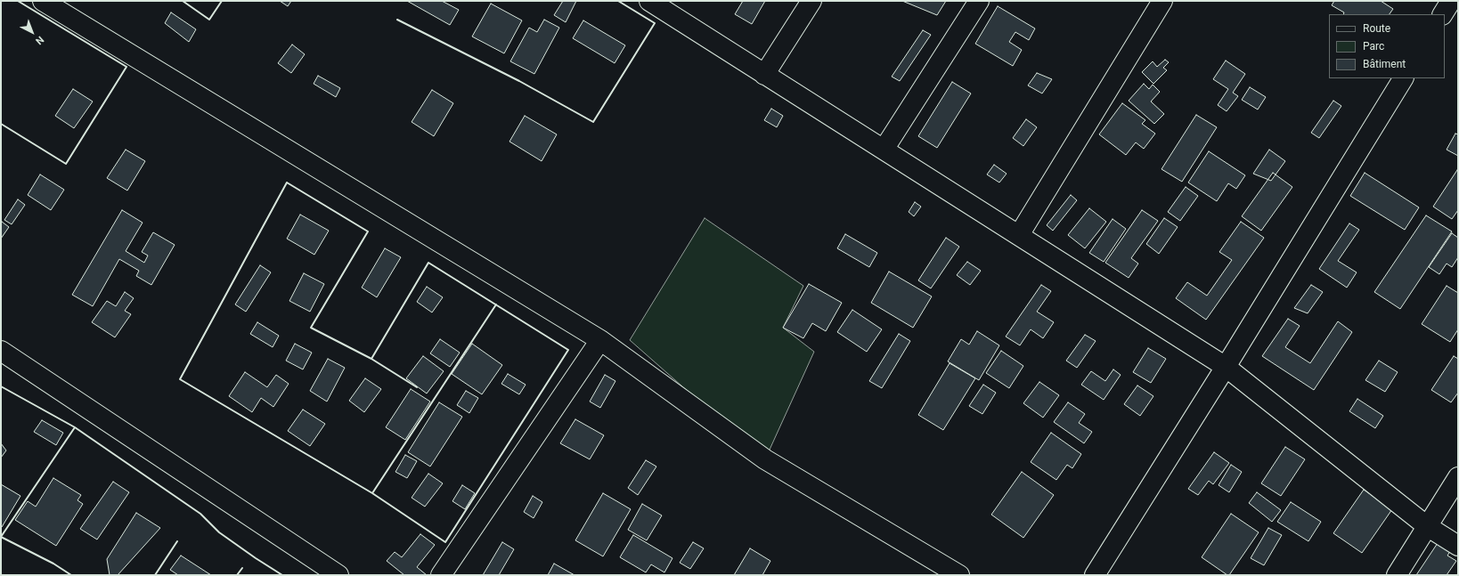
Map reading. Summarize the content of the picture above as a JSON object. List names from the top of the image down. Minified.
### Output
{"legend":["Route","Parc","Bâtiment"],"north":"bottom right"}
